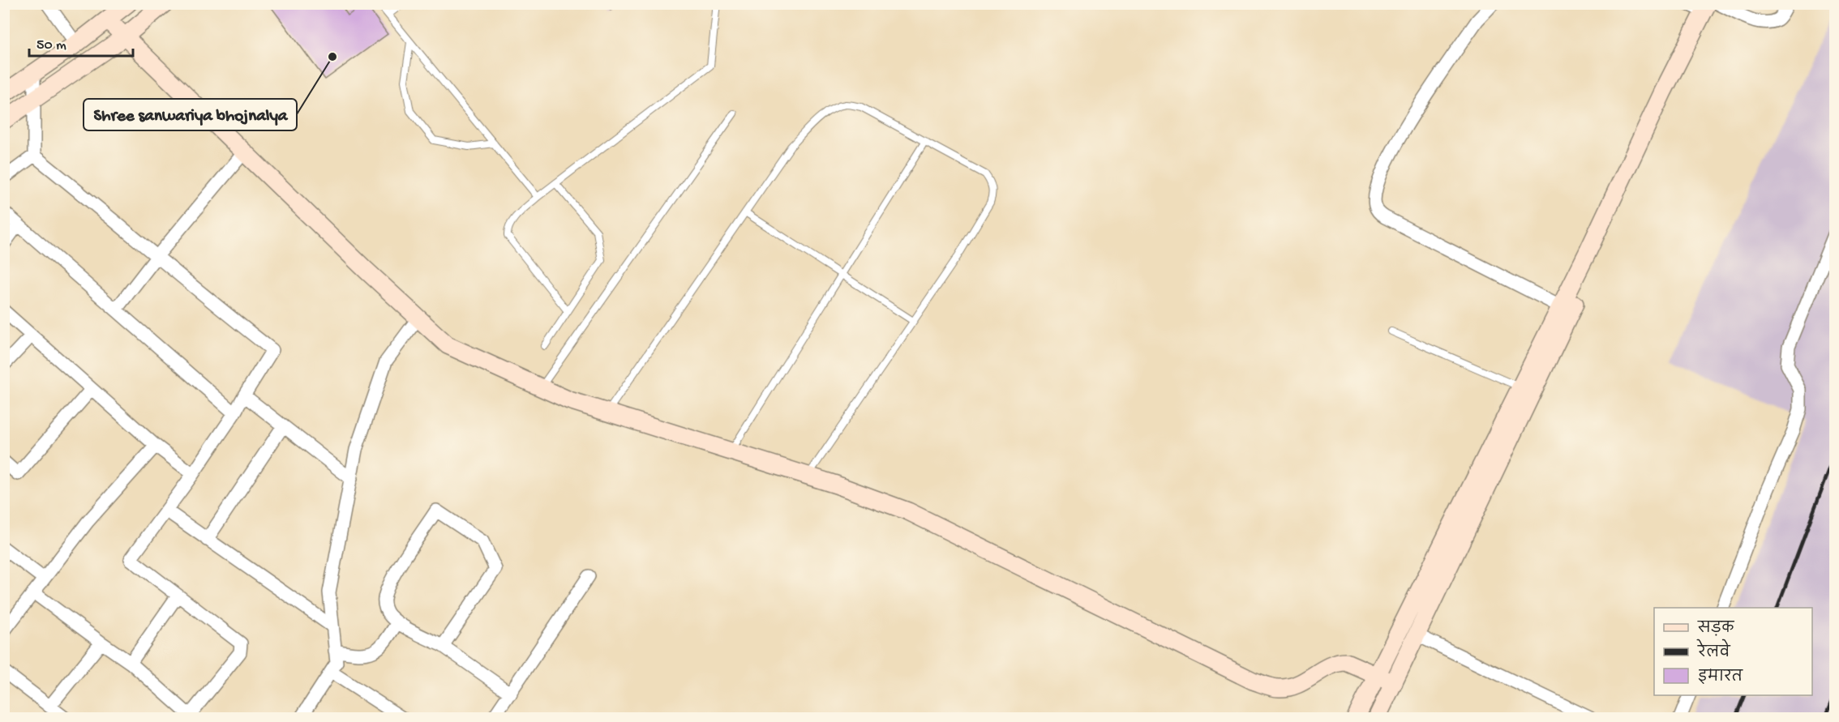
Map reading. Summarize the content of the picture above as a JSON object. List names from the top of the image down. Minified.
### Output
{"places":["Shree sanwariya bhojnalya"],"legend":["सड़क","रेलवे","इमारत"],"scale_bar":"50 m"}
